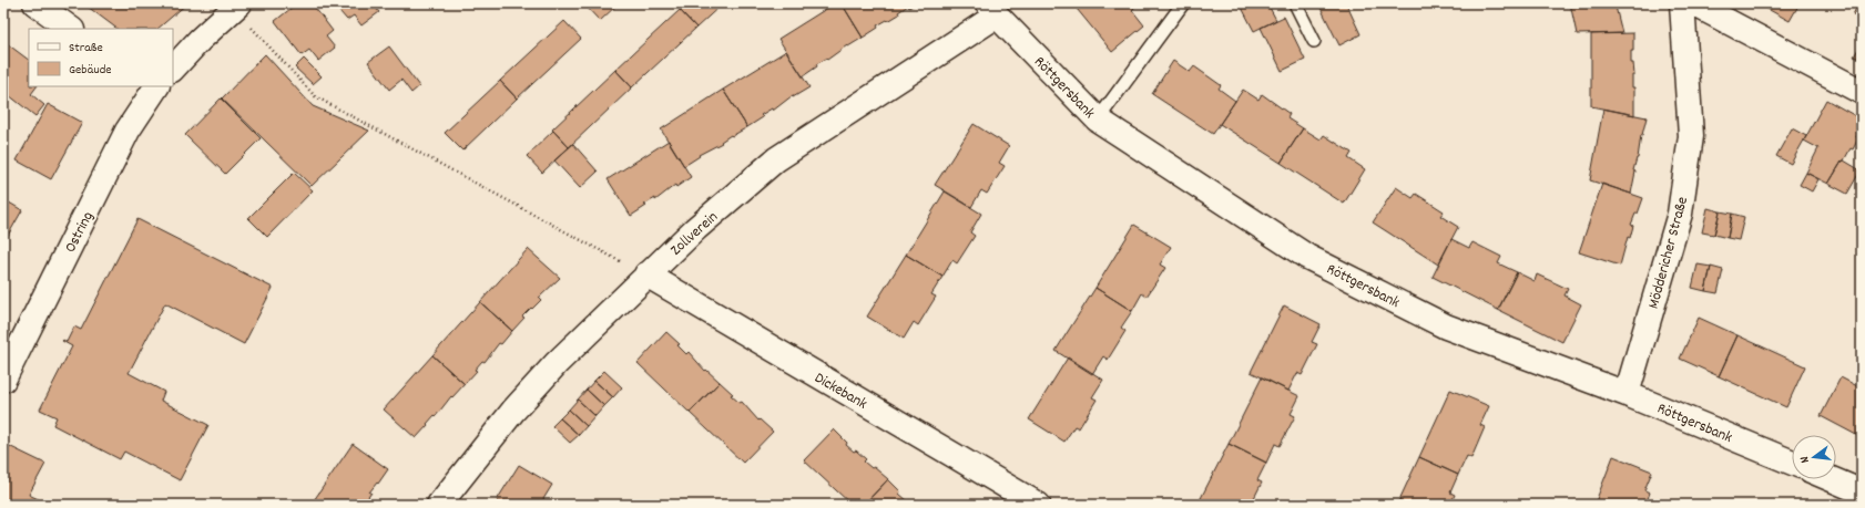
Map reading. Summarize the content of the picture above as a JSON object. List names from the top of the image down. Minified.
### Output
{"streets":{"street":["Röttgersbank","Ostring","Zollverein","Möddericher Straße","Dickebank"]},"crossings":[["Röttgersbank","Zollverein"],["Röttgersbank","Möddericher Straße"],["Zollverein","Dickebank"]],"legend":["Straße","Gebäude"],"north":"left"}
